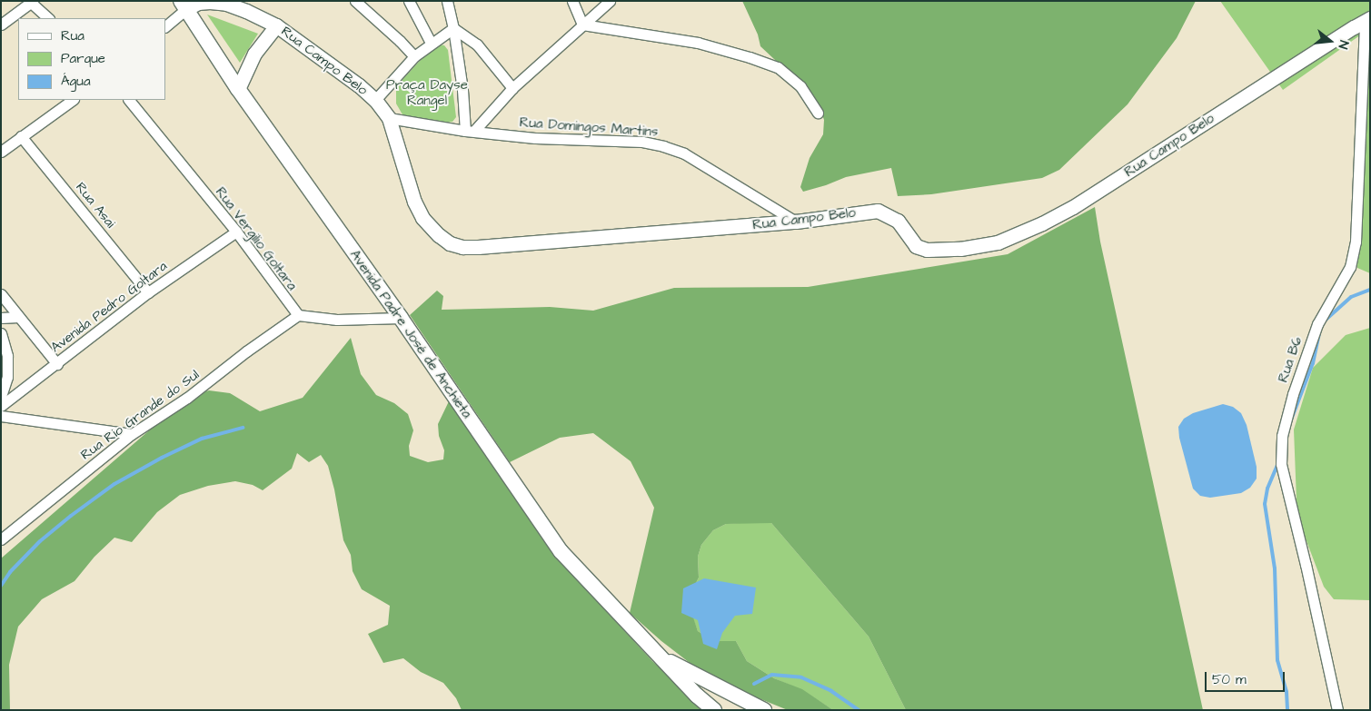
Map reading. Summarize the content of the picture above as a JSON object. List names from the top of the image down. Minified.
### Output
{"streets":{"main road":["Avenida Padre José de Anchieta"],"street":["Rua Campo Belo","Rua Domingos Martins","Rua Asai","Rua Vergilio Goltara","Avenida Pedro Goltara","Rua B6","Rua Rio Grande do Sul"]},"crossings":[["Rua Campo Belo","Rua Domingos Martins"],["Rua Campo Belo","Avenida Padre José de Anchieta"],["Rua Campo Belo","Rua B6"],["Rua Asai","Avenida Pedro Goltara"],["Rua Vergilio Goltara","Avenida Pedro Goltara"],["Rua Vergilio Goltara","Rua Rio Grande do Sul"]],"parks":["Praça Dayse Rangel"],"legend":["Rua","Parque","Água"],"scale_bar":"50 m","north":"right"}
